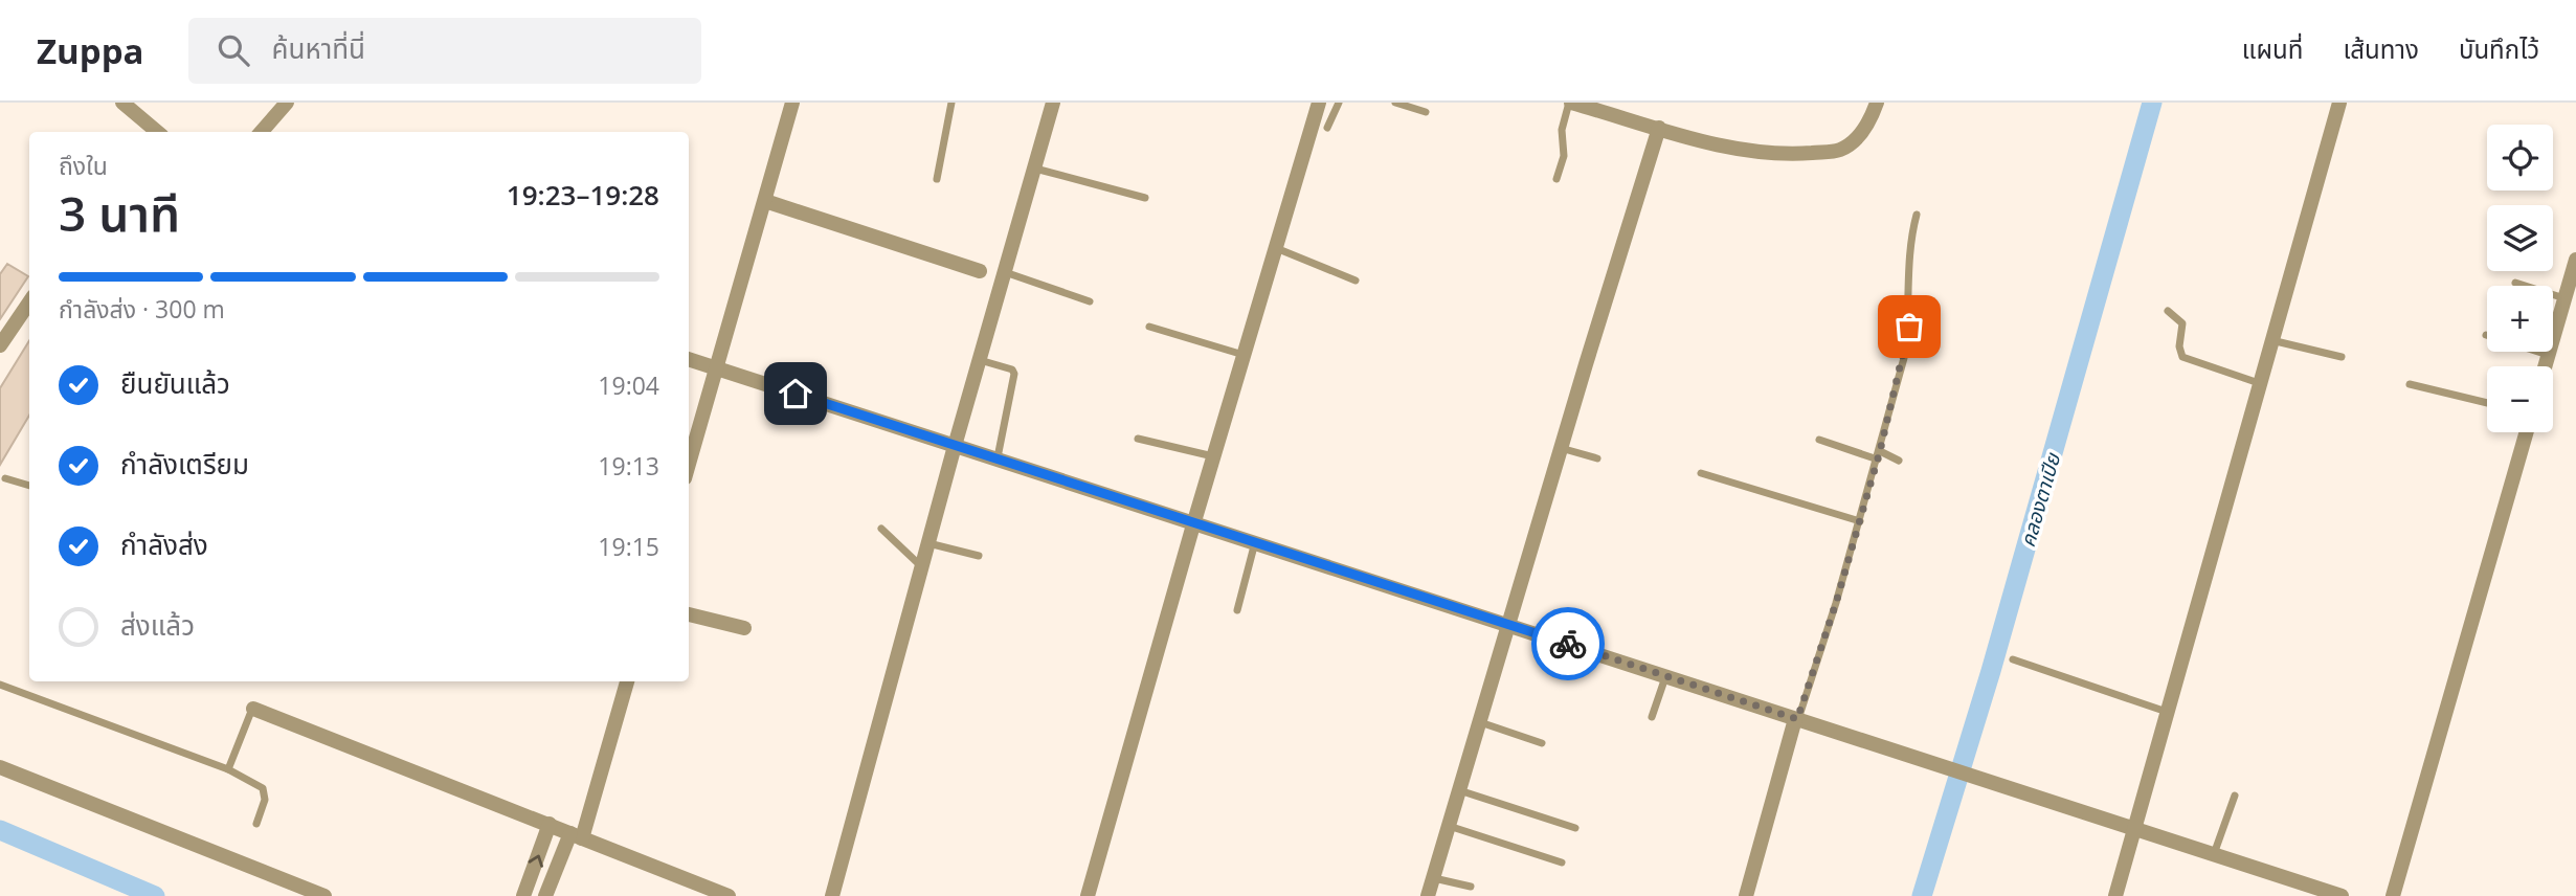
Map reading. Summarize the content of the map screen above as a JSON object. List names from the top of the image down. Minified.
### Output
{"water":["คลองตาเปีย"],"page":{"header":"Zuppa","search":"ค้นหาที่นี่","nav":["แผนที่","เส้นทาง","บันทึกไว้"],"map_buttons":["+","−"],"heading":["3 นาที","ถึงใน","19:23–19:28"],"bar":"กำลังส่ง · 300 m","list":[["ยืนยันแล้ว","19:04"],["กำลังเตรียม","19:13"],["กำลังส่ง","19:15"],"ส่งแล้ว"]}}
